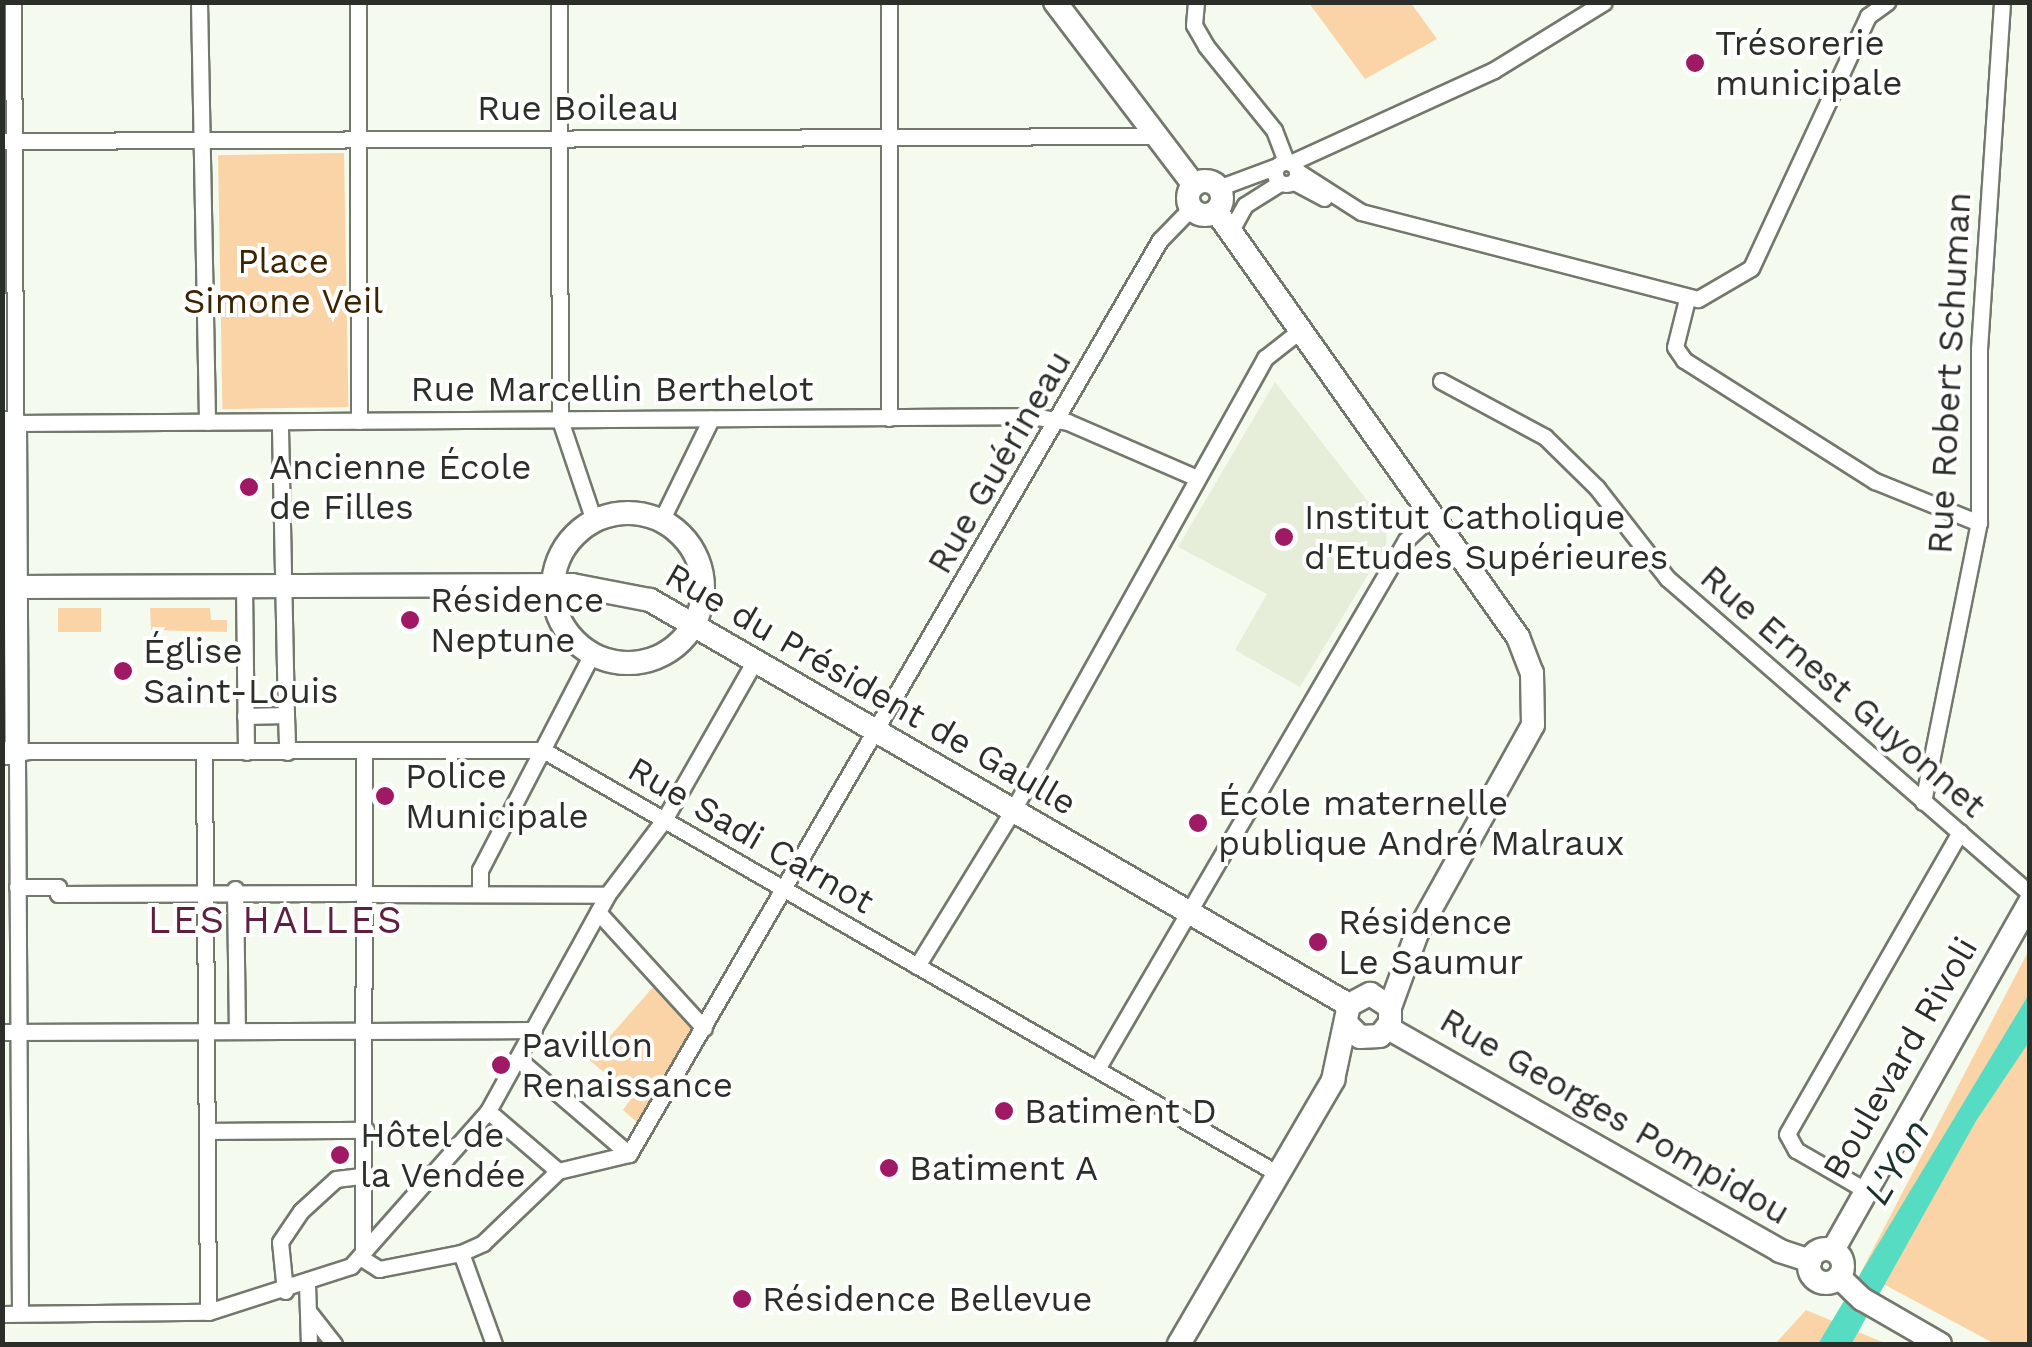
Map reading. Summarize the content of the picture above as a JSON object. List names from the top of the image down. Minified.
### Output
{"streets":{"street":["Rue Boileau","Rue Robert Schuman","Rue Marcellin Berthelot","Rue Guérineau","Rue du Président de Gaulle","Rue Ernest Guyonnet","Rue Sadi Carnot","Boulevard Rivoli","Rue Georges Pompidou"]},"crossings":[["Rue Robert Schuman","Rue Ernest Guyonnet"],["Rue Marcellin Berthelot","Rue Guérineau"],["Rue Guérineau","Rue du Président de Gaulle"],["Rue Guérineau","Rue Sadi Carnot"],["Rue du Président de Gaulle","Rue Georges Pompidou"]],"districts":["LES HALLES"],"water":["L'Yon"],"parks":["Place Simone Veil"],"places":["Trésorerie municipale","Ancienne École de Filles","Institut Catholique d'Etudes Supérieures","Résidence Neptune","Église Saint-Louis","Police Municipale","École maternelle publique André Malraux","Résidence Le Saumur","Pavillon Renaissance","Batiment D","Hôtel de la Vendée","Batiment A","Résidence Bellevue"]}
